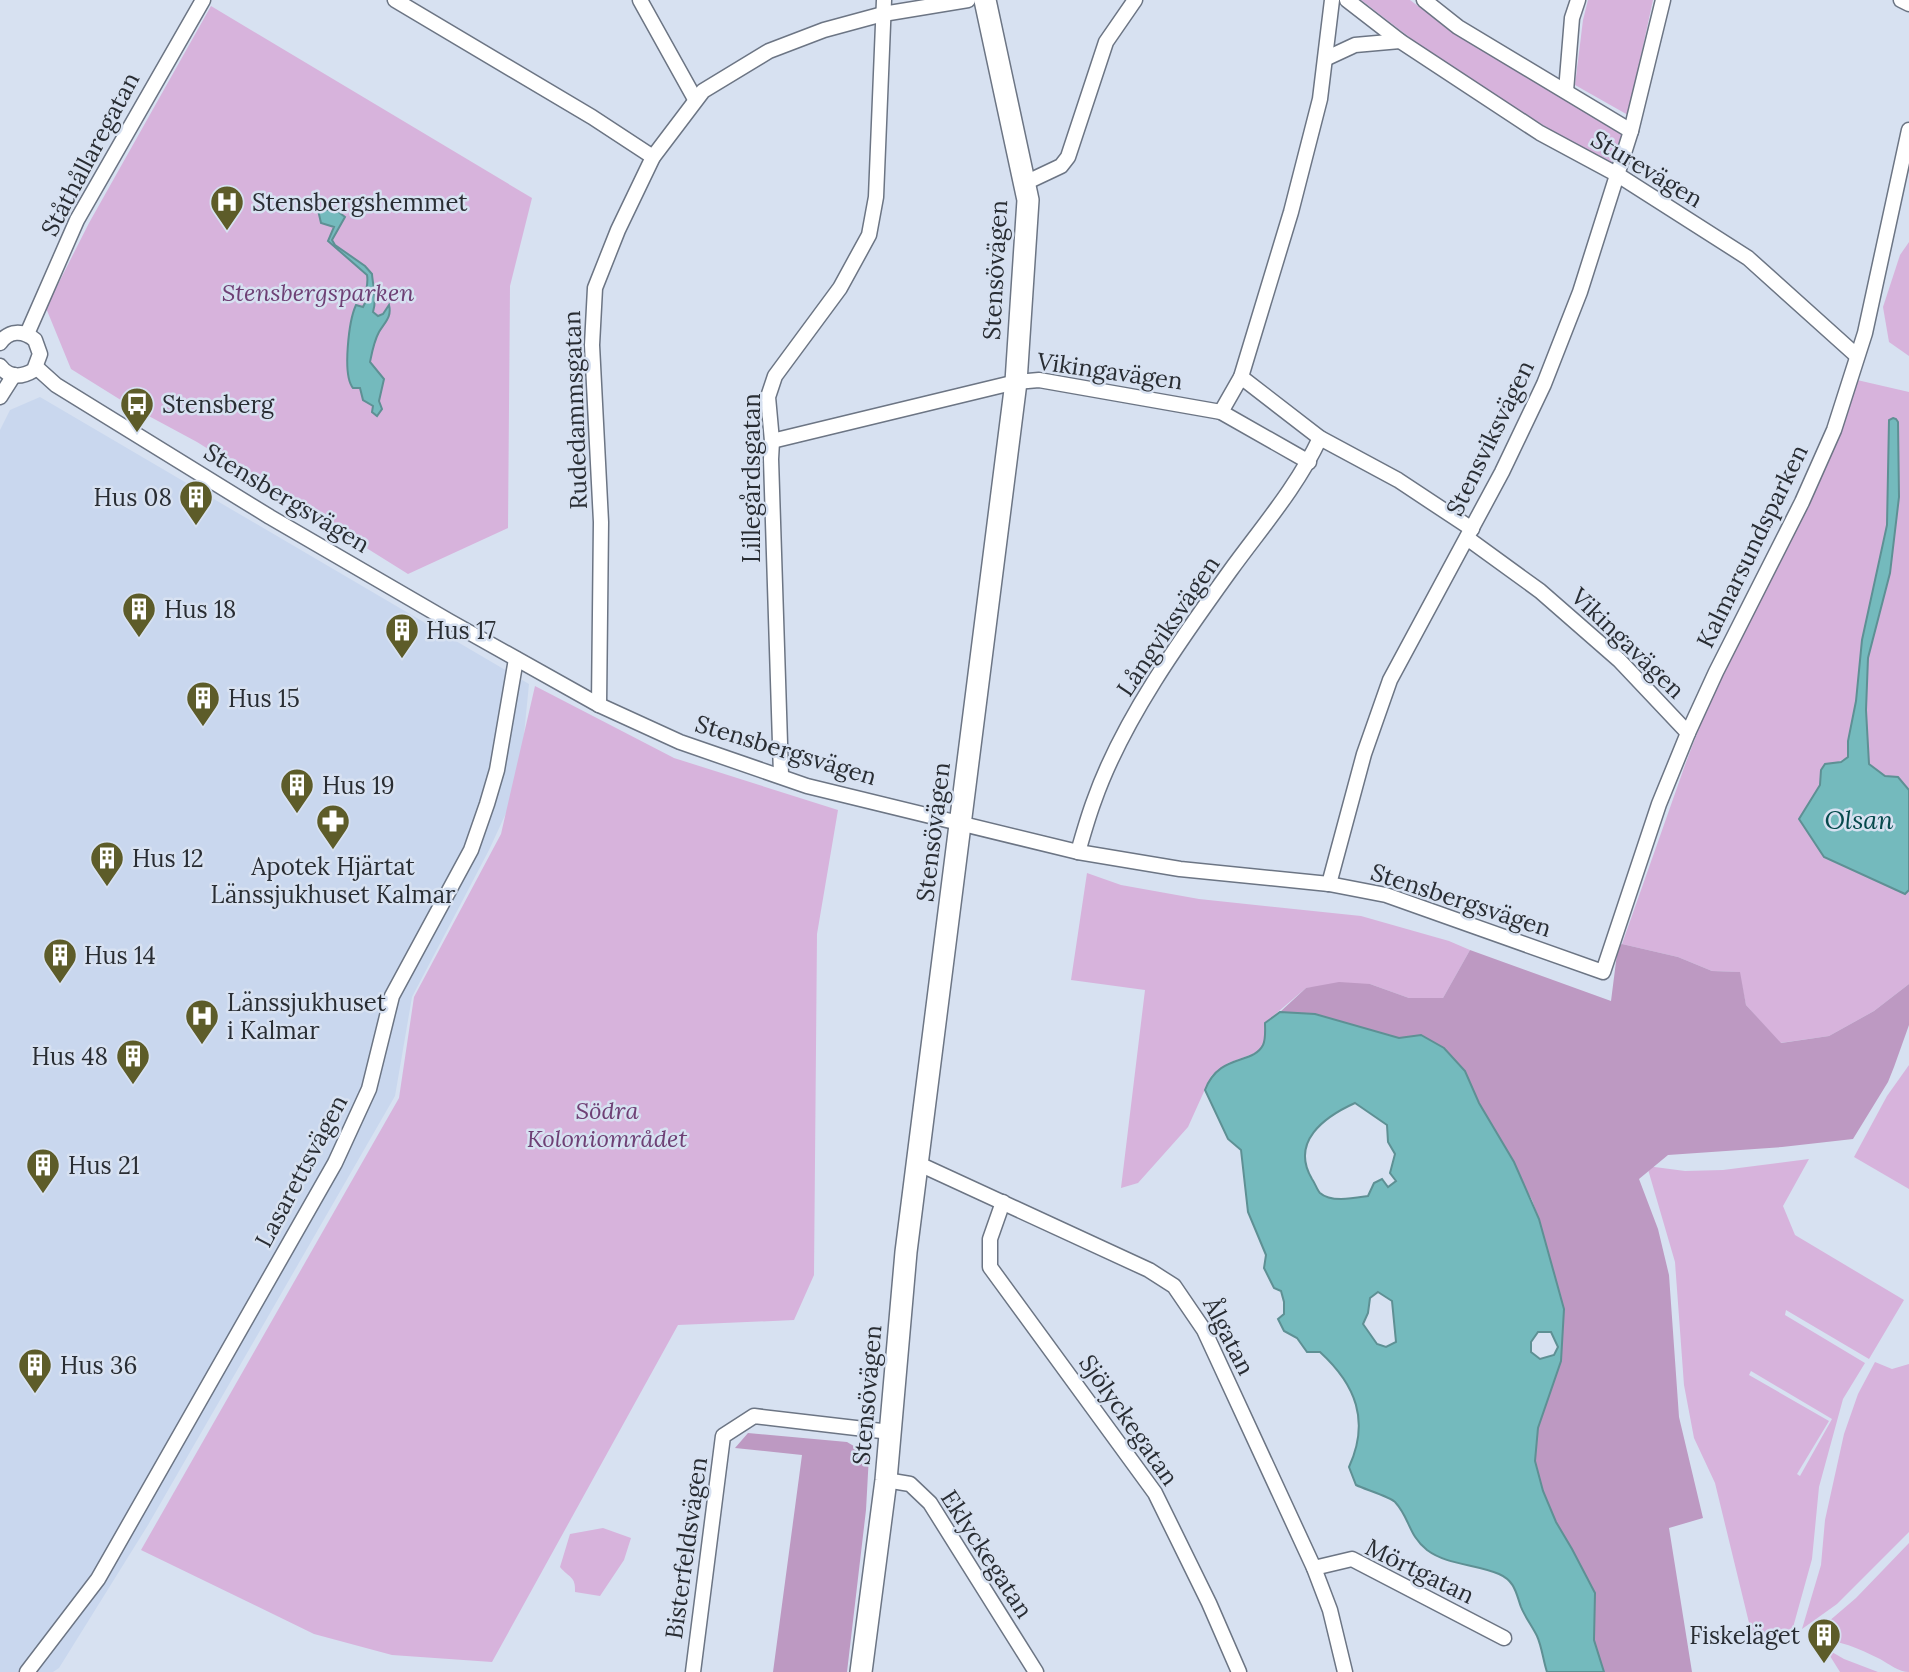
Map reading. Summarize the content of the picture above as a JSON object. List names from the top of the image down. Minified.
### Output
{"streets":{"street":["Ståthållaregatan","Sturevägen","Stensövägen","Vikingavägen","Rudedammsgatan","Stensviksvägen","Lillegårdsgatan","Stensbergsvägen","Kalmarsundsparken","Långviksvägen","Lasarettsvägen","Ålgatan","Sjölyckegatan","Bisterfeldsvägen","Eklyckegatan","Mörtgatan"]},"crossings":[["Sturevägen","Stensviksvägen"],["Sturevägen","Kalmarsundsparken"],["Stensövägen","Vikingavägen"],["Stensövägen","Stensbergsvägen"],["Stensövägen","Ålgatan"],["Stensövägen","Bisterfeldsvägen"],["Stensövägen","Eklyckegatan"],["Vikingavägen","Stensviksvägen"],["Vikingavägen","Lillegårdsgatan"],["Vikingavägen","Kalmarsundsparken"],["Vikingavägen","Långviksvägen"],["Rudedammsgatan","Lillegårdsgatan"],["Rudedammsgatan","Stensbergsvägen"],["Stensviksvägen","Stensbergsvägen"],["Lillegårdsgatan","Stensbergsvägen"],["Stensbergsvägen","Kalmarsundsparken"],["Stensbergsvägen","Långviksvägen"],["Stensbergsvägen","Lasarettsvägen"],["Ålgatan","Sjölyckegatan"],["Ålgatan","Mörtgatan"]],"water":["Olsan"],"parks":["Stensbergsparken","Södra Koloniområdet"],"places":{"hospital":["Stensbergshemmet","Länssjukhuset i Kalmar"],"bus stop":["Stensberg"],"building":["Hus 08","Hus 18","Hus 17","Hus 15","Hus 19","Hus 12","Hus 14","Hus 48","Hus 21","Hus 36","Fiskeläget"],"pharmacy":["Apotek Hjärtat Länssjukhuset Kalmar"]}}
